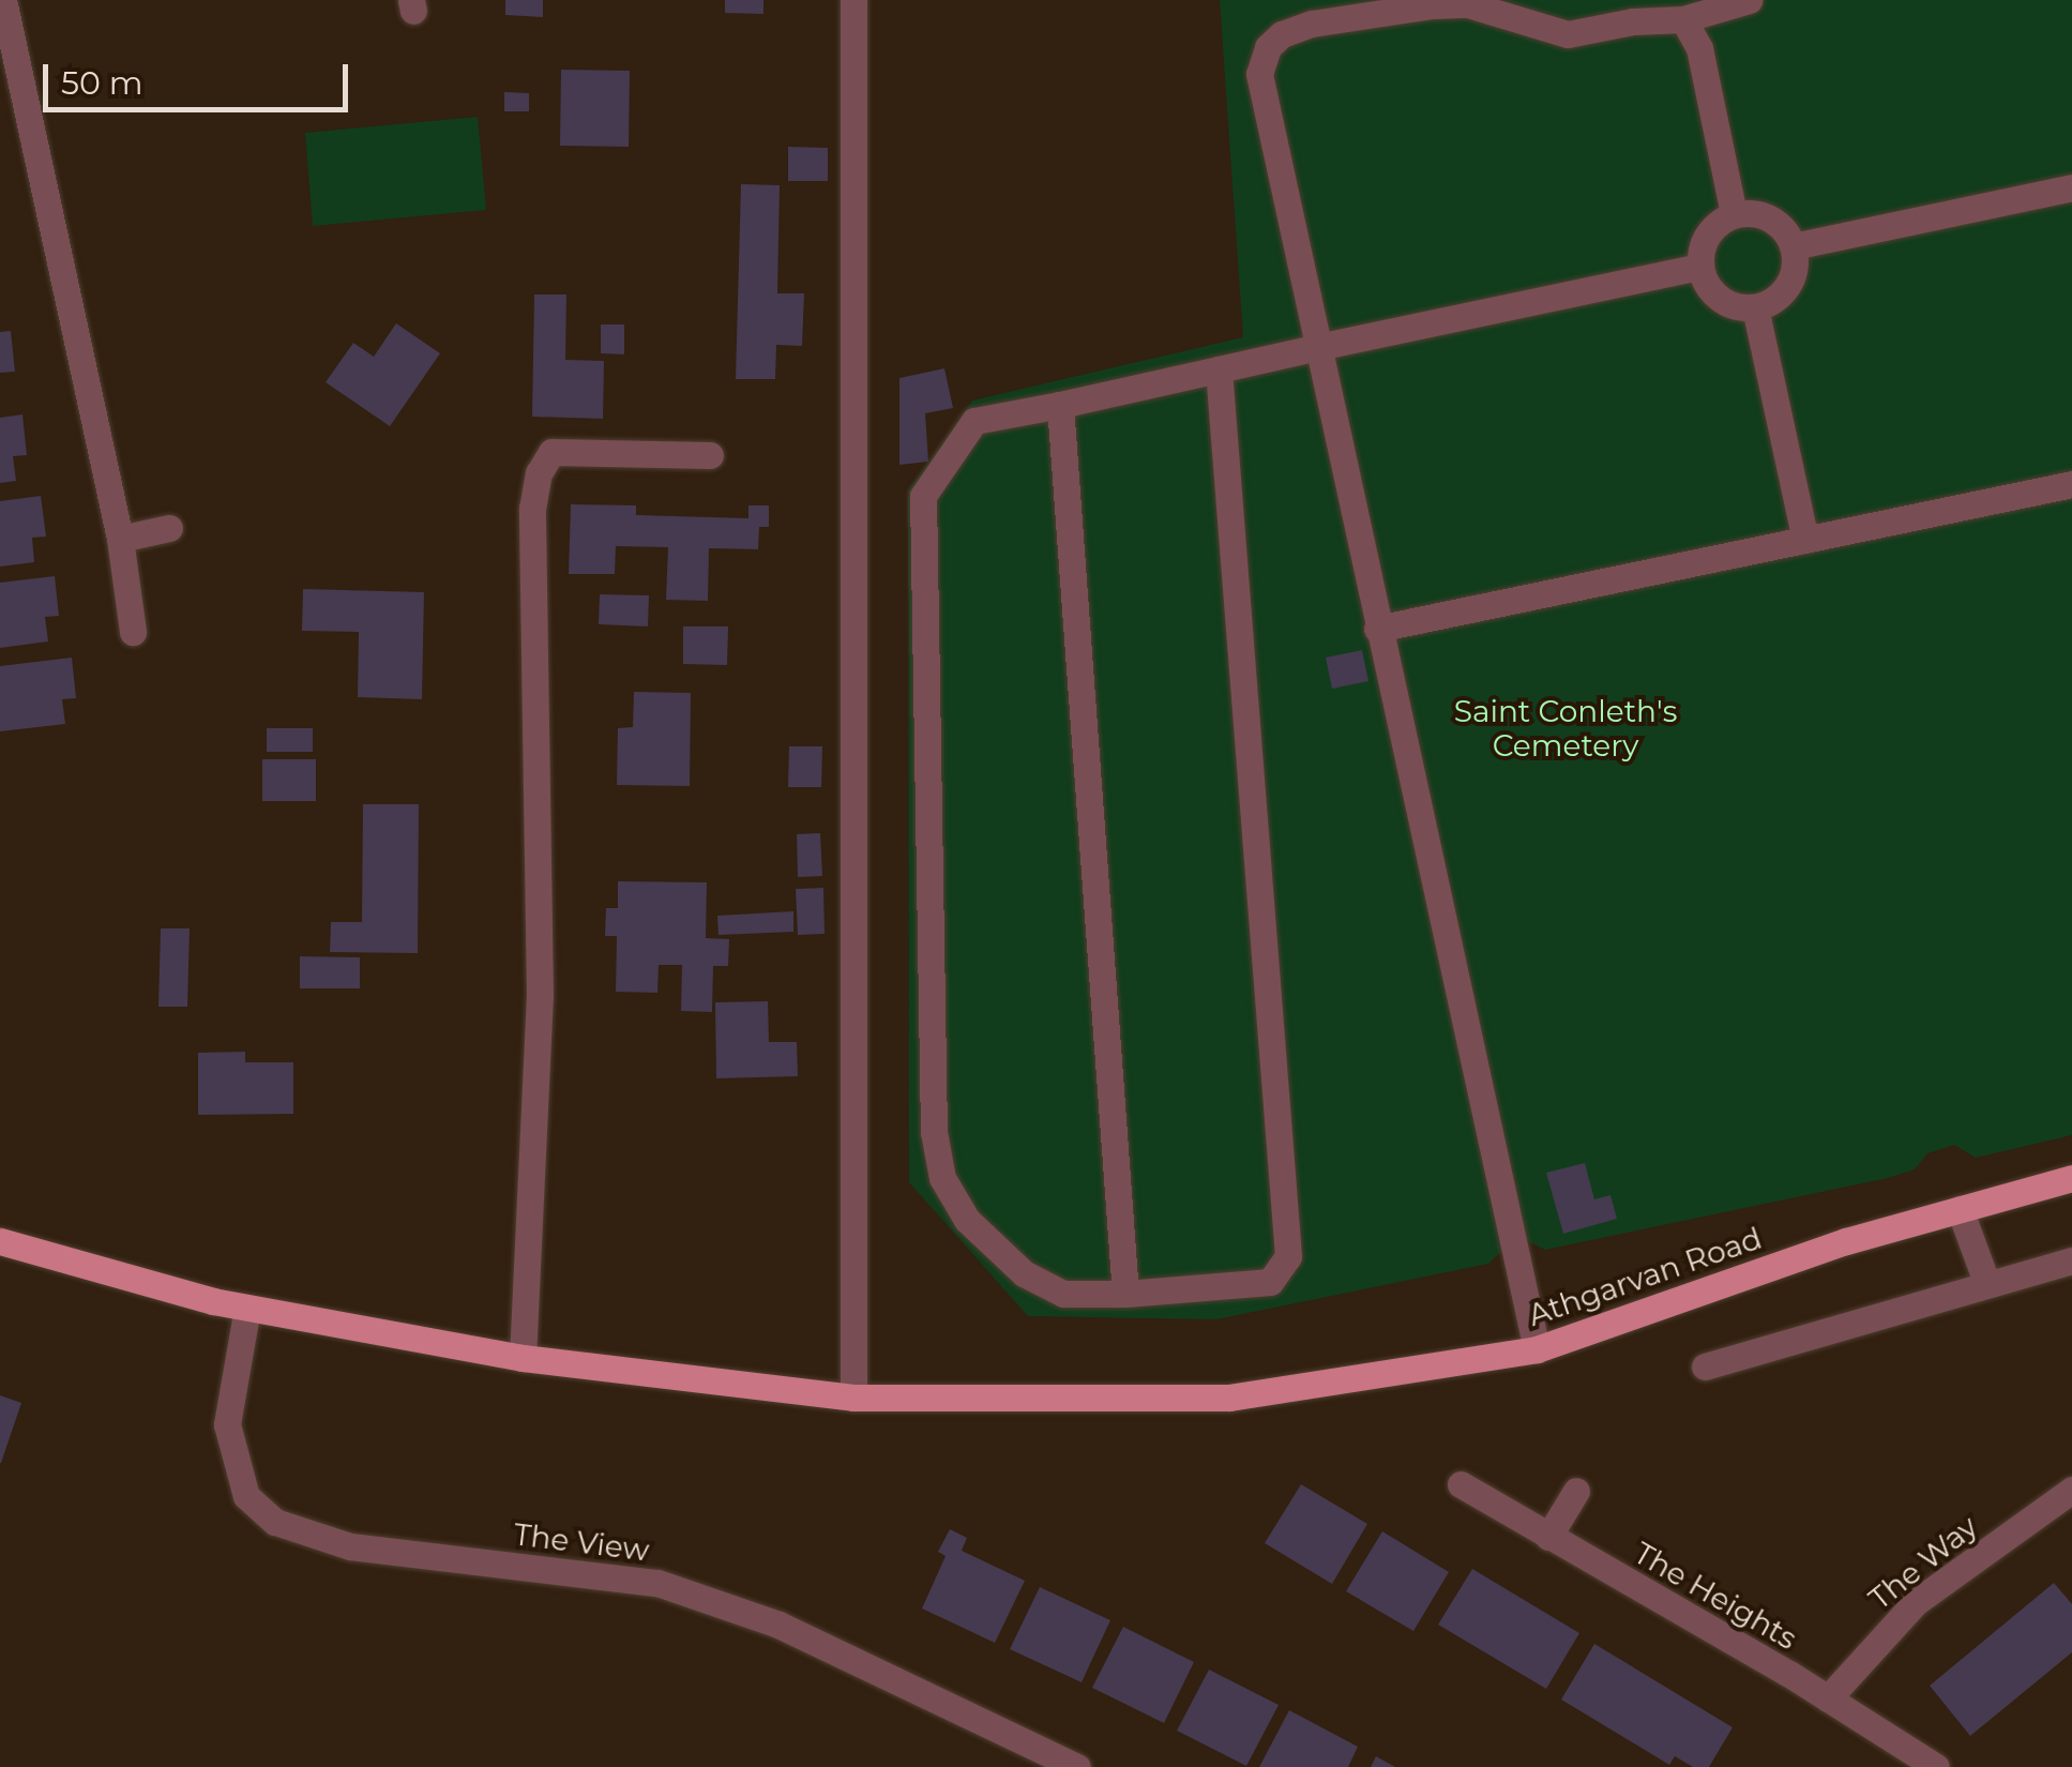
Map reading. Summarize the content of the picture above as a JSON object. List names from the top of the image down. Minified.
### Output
{"streets":{"main road":["Athgarvan Road"],"street":["The View","The Way","The Heights"]},"crossings":[["Athgarvan Road","The View"],["The Way","The Heights"]],"parks":["Saint Conleth's Cemetery"],"scale_bar":"50 m"}
